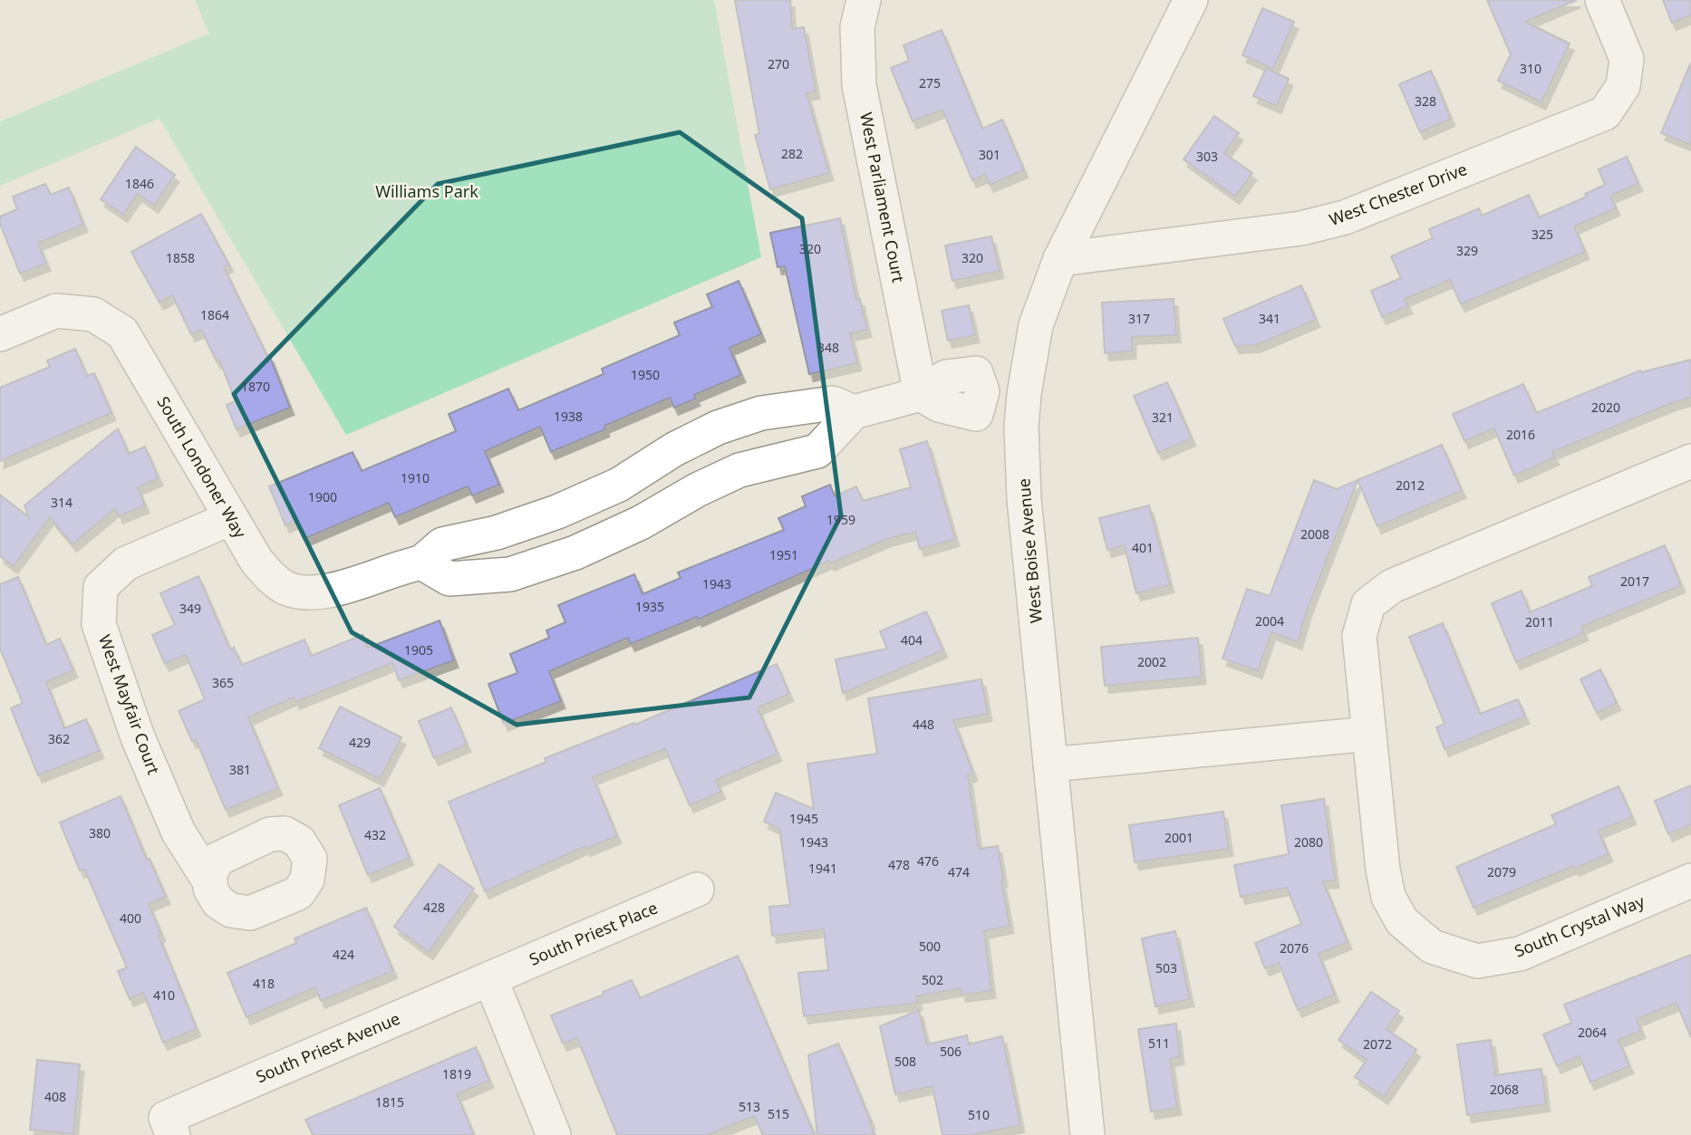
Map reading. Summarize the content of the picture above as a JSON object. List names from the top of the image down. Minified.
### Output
{"streets":{"street":["West Chester Drive","West Parliament Court","South Londoner Way","West Boise Avenue","West Mayfair Court","South Crystal Way","South Priest Place","South Priest Avenue"]},"crossings":[["West Chester Drive","West Boise Avenue"],["West Parliament Court","South Londoner Way"],["South Londoner Way","West Boise Avenue"],["South Londoner Way","West Mayfair Court"],["South Priest Place","South Priest Avenue"]],"parks":["Williams Park"],"house_numbers":["270","310","275","328","282","301","303","1846","325","320","329","1858","320","1864","317","341","348","1950","1870","2020","1938","321","2016","1910","2012","1900","314","1959","2008","401","1951","2017","1943","1935","349","2004","2011","404","1905","2002","365","448","362","429","381","1945","380","432","2001","1943","2080","476","478","1941","474","2079","428","400","500","2076","424","503","502","418","410","2064","511","2072","506","508","1819","2068","408","1815","513","515","510"]}
